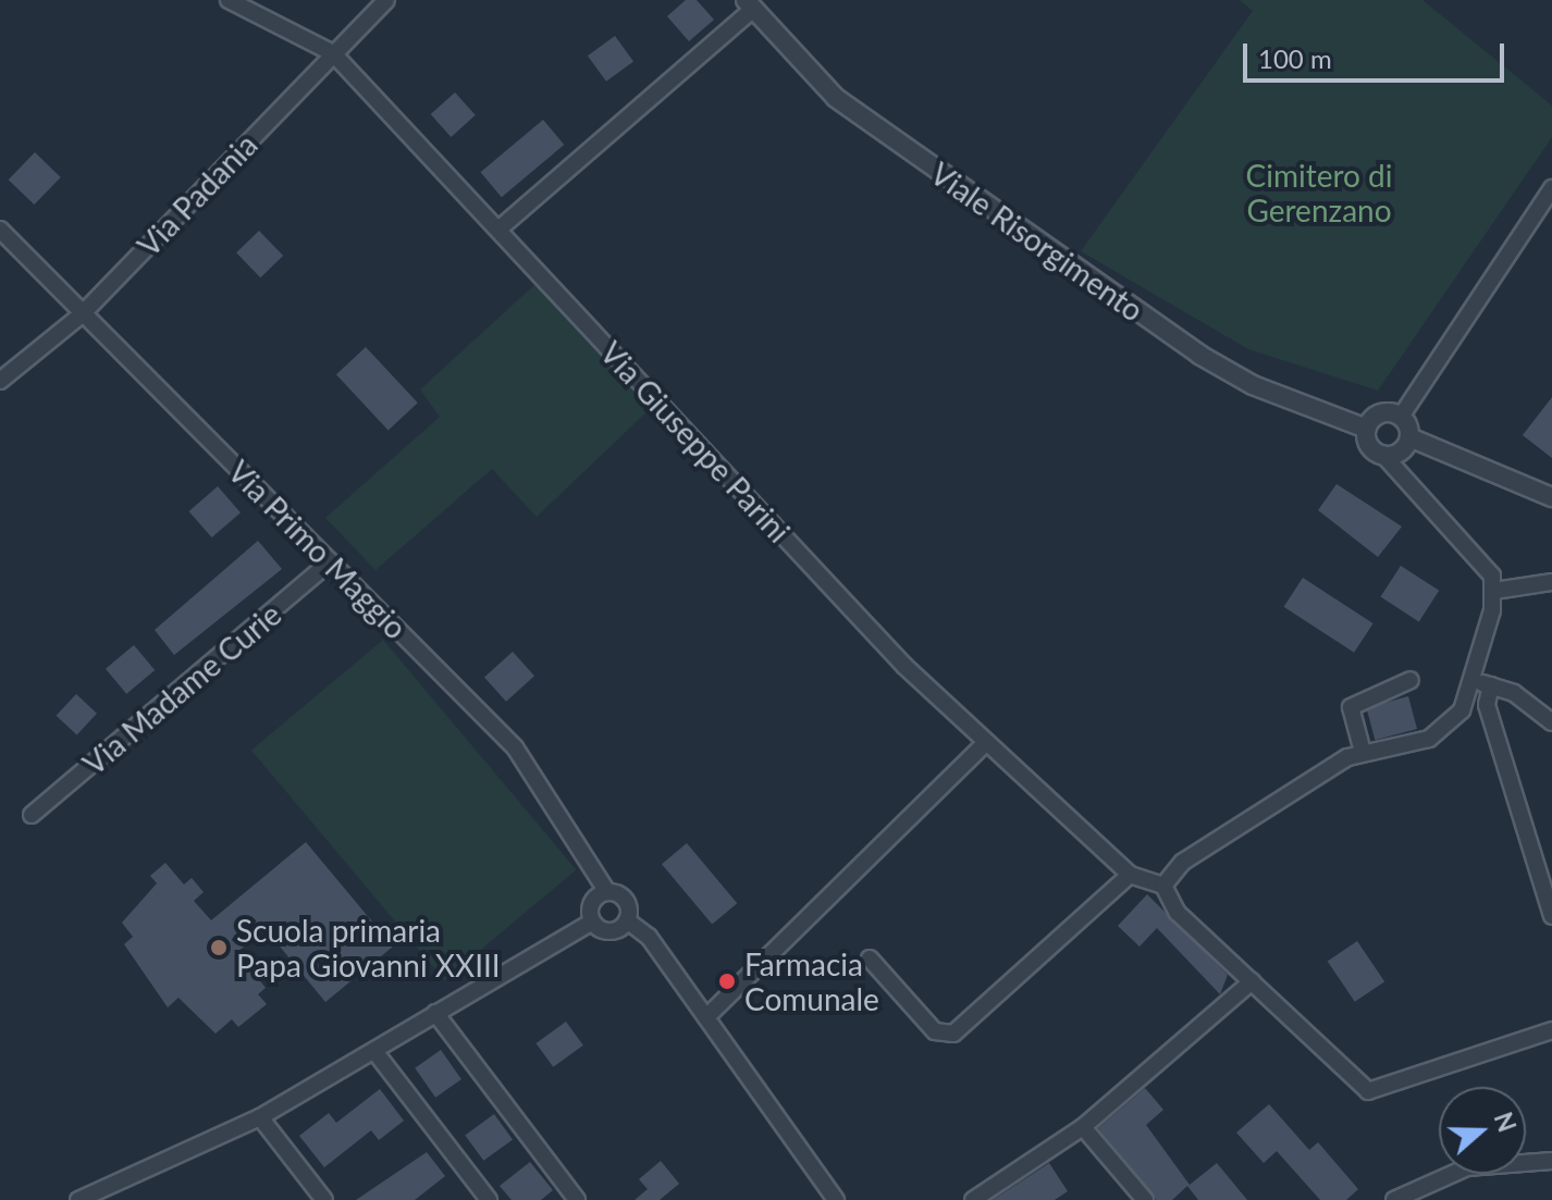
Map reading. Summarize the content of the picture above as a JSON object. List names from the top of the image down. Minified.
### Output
{"streets":{"street":["Via Padania","Viale Risorgimento","Via Giuseppe Parini","Via Primo Maggio","Via Madame Curie"]},"crossings":[["Via Padania","Via Giuseppe Parini"],["Via Padania","Via Primo Maggio"],["Via Primo Maggio","Via Madame Curie"]],"parks":["Cimitero di Gerenzano"],"places":["Scuola primaria Papa Giovanni XXIII","Farmacia Comunale"],"scale_bar":"100 m","north":"right"}
